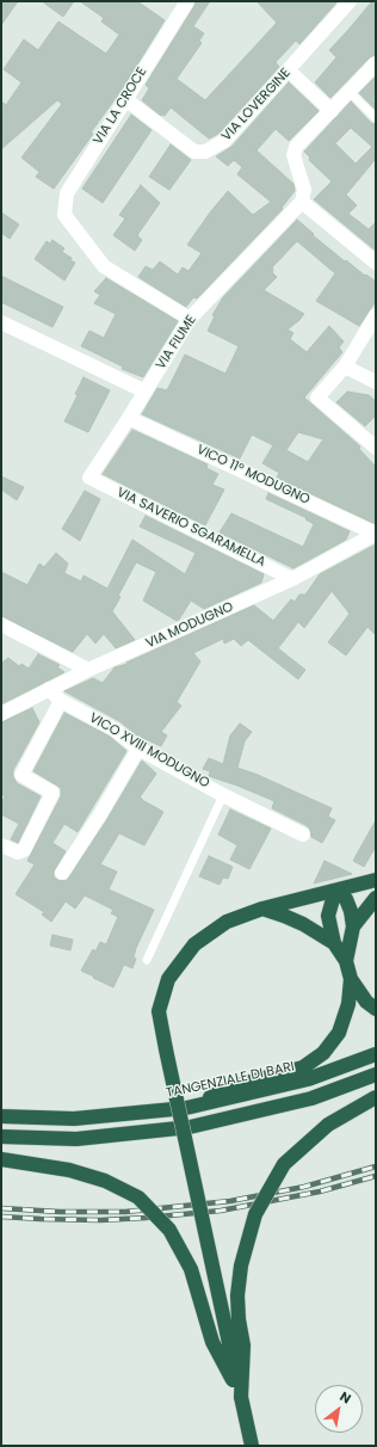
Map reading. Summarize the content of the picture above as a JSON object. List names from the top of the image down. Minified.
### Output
{"streets":{"highway":["TANGENZIALE DI BARI"],"street":["VIA LOVERGINE","VIA LA CROCE","VIA FIUME","VICO 11° MODUGNO","VIA SAVERIO SGARAMELLA","VIA MODUGNO","VICO XVIII MODUGNO"]},"crossings":[["VIA LOVERGINE","VIA LA CROCE"],["VIA LA CROCE","VIA FIUME"],["VIA FIUME","VICO 11° MODUGNO"],["VIA FIUME","VIA SAVERIO SGARAMELLA"],["VICO 11° MODUGNO","VIA MODUGNO"],["VIA SAVERIO SGARAMELLA","VIA MODUGNO"],["VIA MODUGNO","VICO XVIII MODUGNO"]],"north":"top right"}
